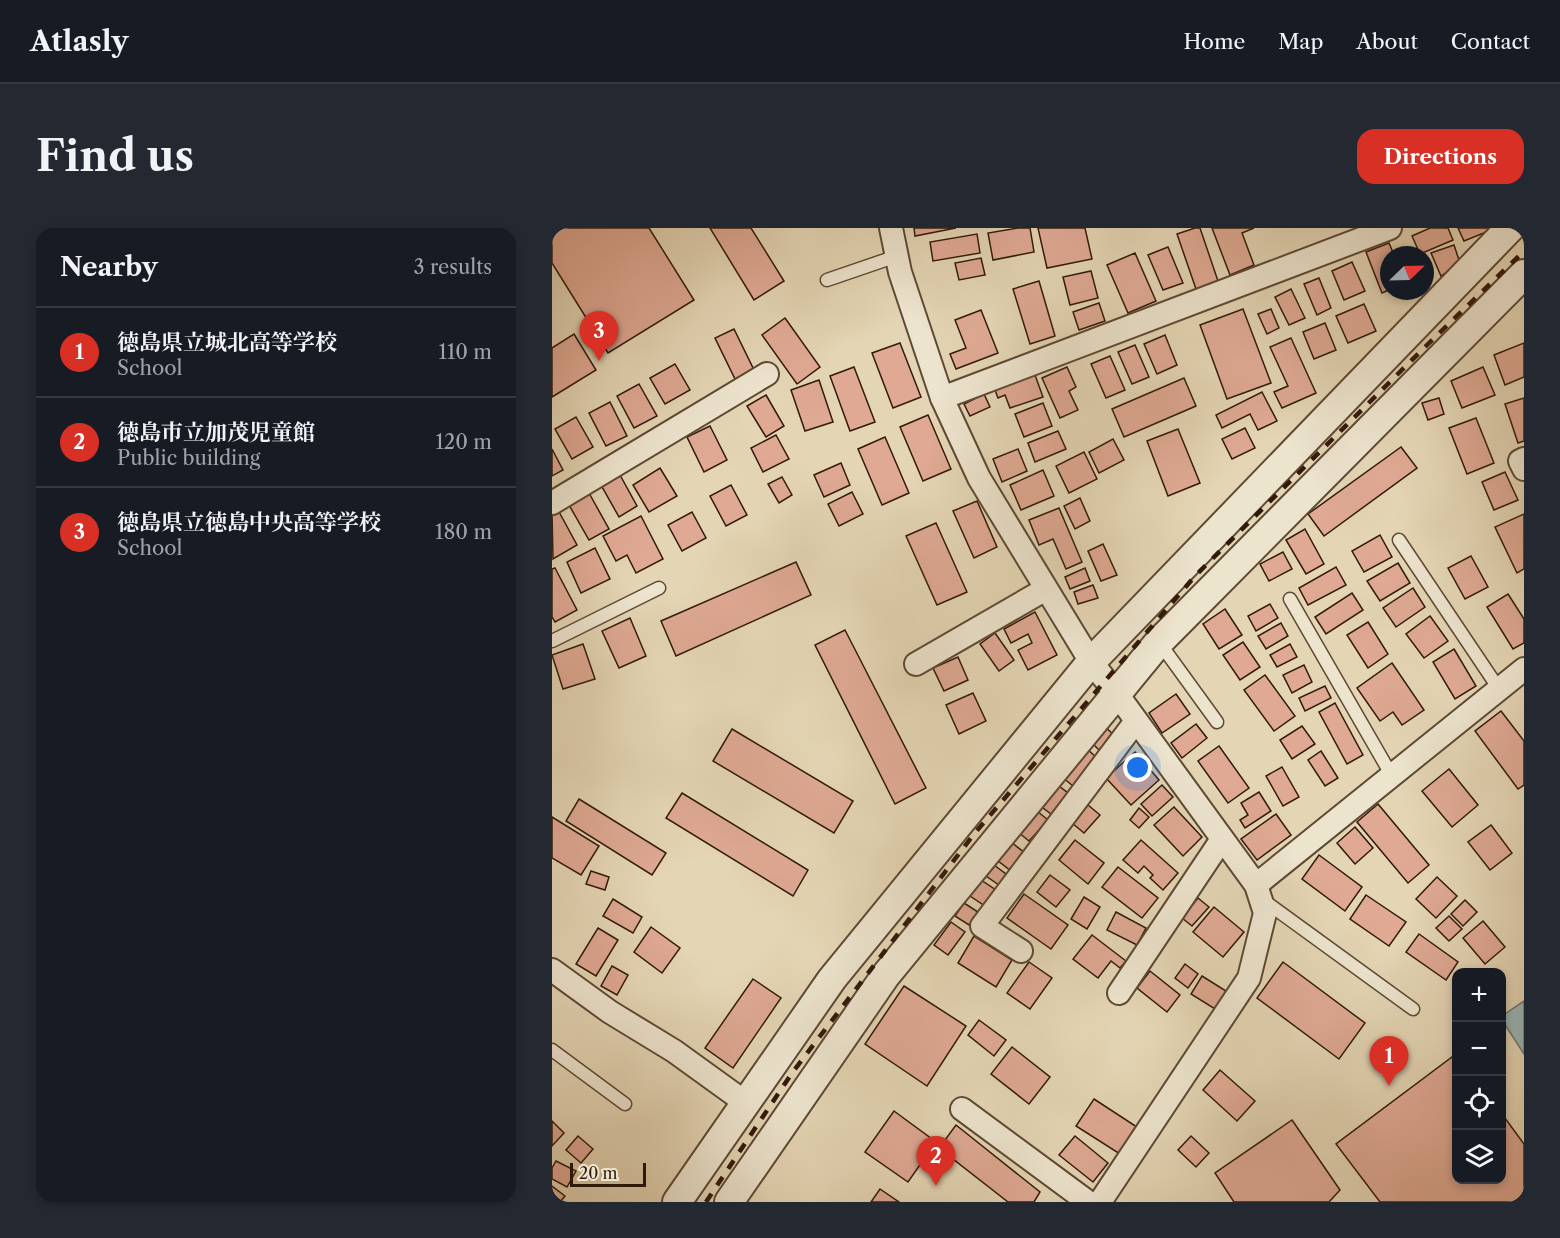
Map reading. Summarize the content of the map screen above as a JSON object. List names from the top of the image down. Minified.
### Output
{"scale_bar":"20 m","north":"top right","page":{"header":"Atlasly","nav":["Home","Map","About","Contact"],"buttons":"Directions","title":"Find us","heading":["Nearby","3 results"],"list":[{"mark":"1","name":"徳島県立城北高等学校","note":"School","value":"110 m"},{"mark":"2","name":"徳島市立加茂児童館","note":"Public building","value":"120 m"},{"mark":"3","name":"徳島県立徳島中央高等学校","note":"School","value":"180 m"}],"pins":["3","1","2"],"map_buttons":["+","−"],"scale":"20 m"}}
